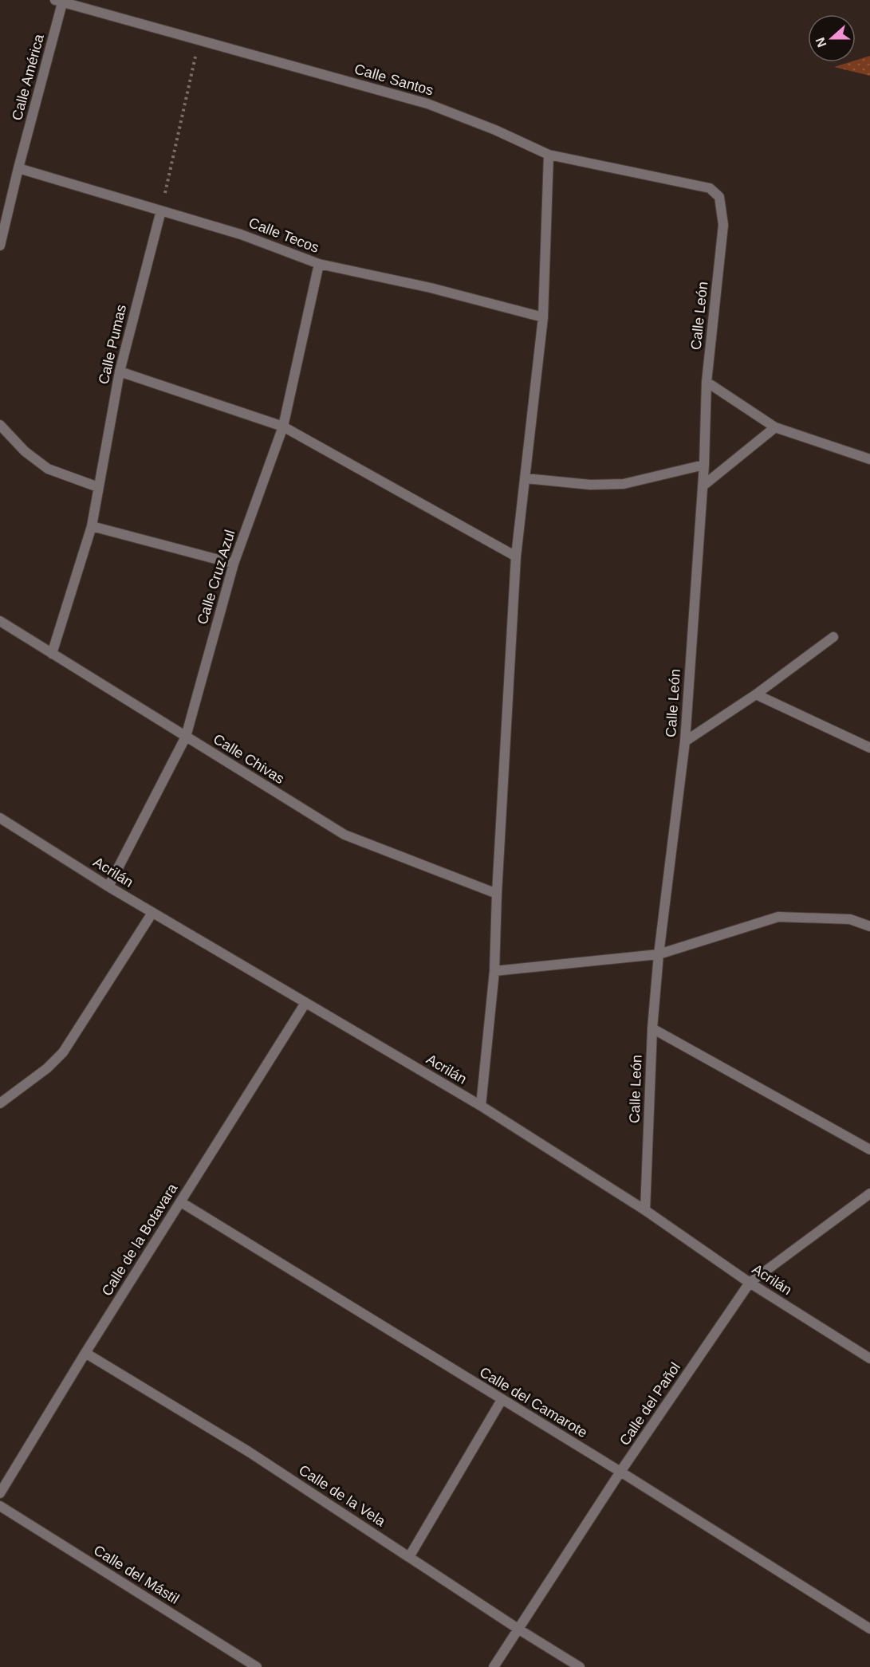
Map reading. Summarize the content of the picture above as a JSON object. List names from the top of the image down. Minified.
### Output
{"streets":{"street":["Calle América","Calle Santos","Calle Tecos","Calle León","Calle Pumas","Calle Cruz Azul","Calle Chivas","Acrilán","Calle de la Botavara","Calle del Camarote","Calle del Pañol","Calle de la Vela","Calle del Mástil"]},"crossings":[["Calle América","Calle Santos"],["Calle América","Calle Tecos"],["Calle Santos","Calle León"],["Calle Tecos","Calle Pumas"],["Calle Tecos","Calle Cruz Azul"],["Calle León","Acrilán"],["Calle Pumas","Calle Chivas"],["Calle Cruz Azul","Calle Chivas"],["Calle Cruz Azul","Acrilán"],["Acrilán","Calle de la Botavara"],["Acrilán","Calle del Pañol"],["Calle de la Botavara","Calle del Camarote"],["Calle de la Botavara","Calle de la Vela"],["Calle del Camarote","Calle del Pañol"],["Calle del Pañol","Calle de la Vela"]],"north":"left"}
